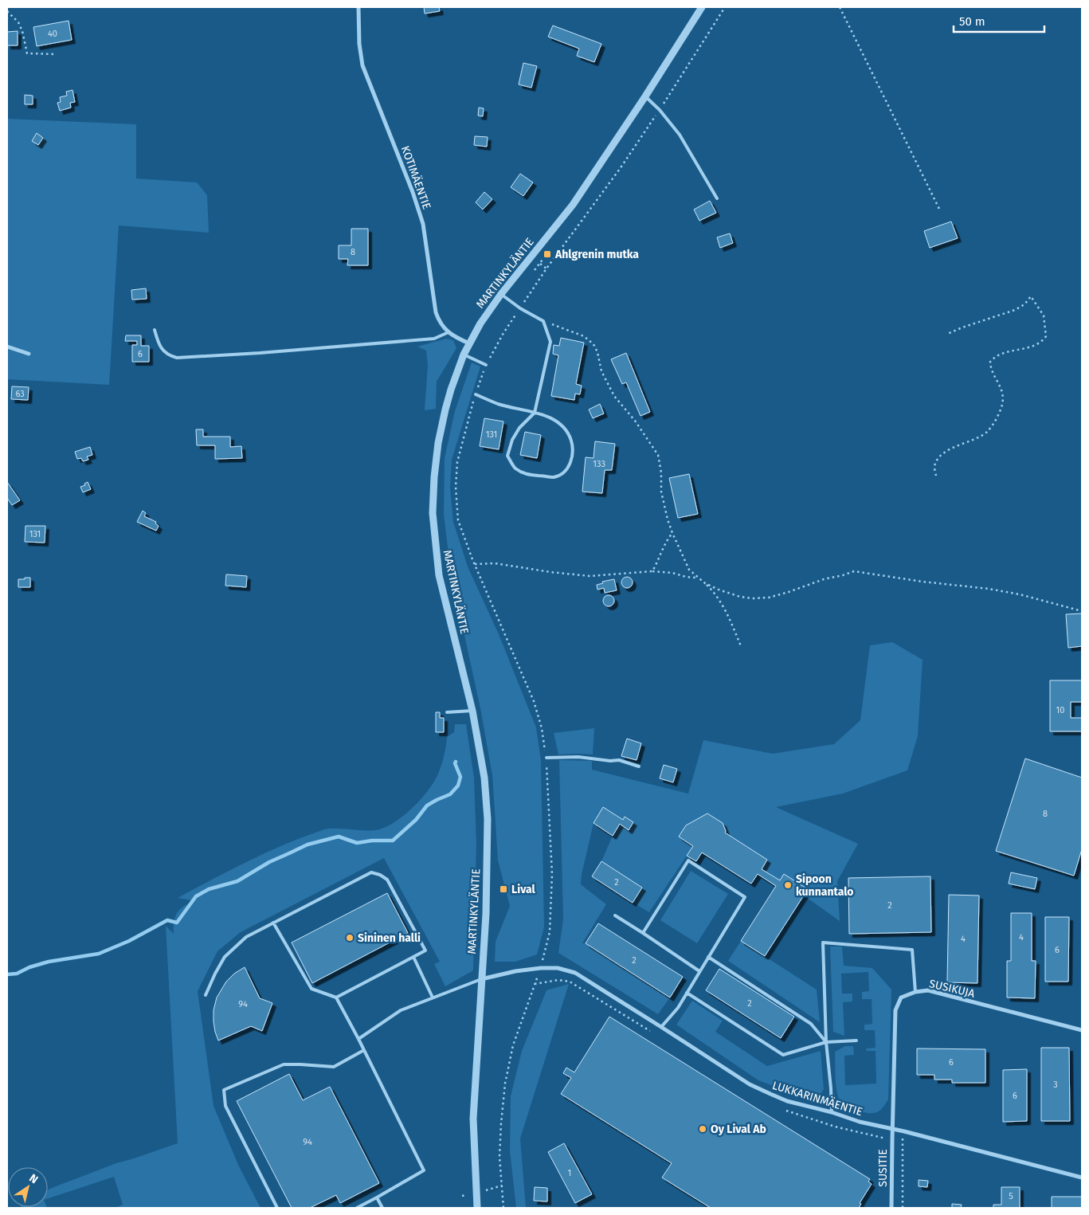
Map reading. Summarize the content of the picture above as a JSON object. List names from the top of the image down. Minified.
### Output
{"streets":{"street":["KOTIMÄENTIE","MARTINKYLÄNTIE","SUSIKUJA","LUKKARINMÄENTIE","SUSITIE"]},"crossings":[["KOTIMÄENTIE","MARTINKYLÄNTIE"],["MARTINKYLÄNTIE","LUKKARINMÄENTIE"],["SUSIKUJA","LUKKARINMÄENTIE"],["SUSIKUJA","SUSITIE"],["LUKKARINMÄENTIE","SUSITIE"]],"places":{"transit":["Ahlgrenin mutka","Lival"],"other":["Sipoon kunnantalo","Sininen halli","Oy Lival Ab"]},"house_numbers":["40","8","6","63","131","133","131","10","8","2","2","4","4","6","2","2","94","6","3","6","94","1","5"],"scale_bar":"50 m","north":"top right"}
